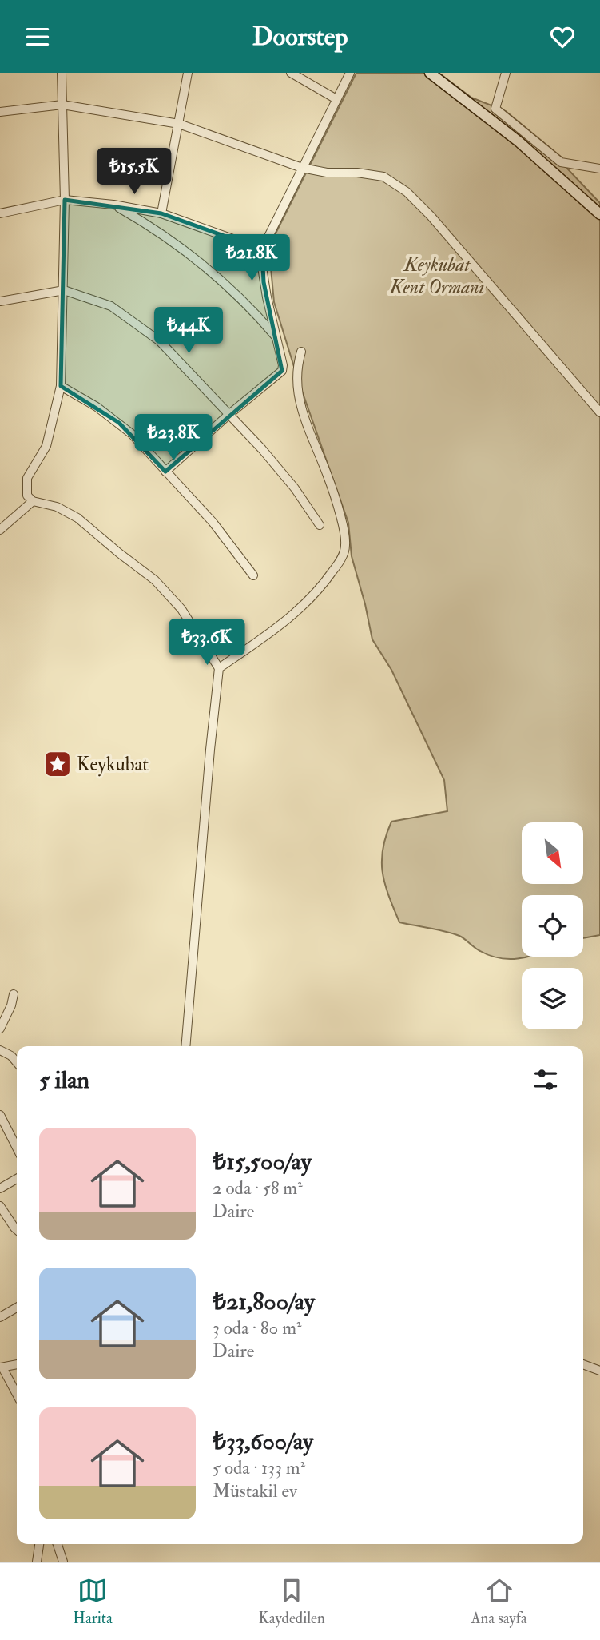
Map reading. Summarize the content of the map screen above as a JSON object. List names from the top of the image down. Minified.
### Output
{"parks":["Keykubat Kent Ormanı"],"places":{"place":["Keykubat"]},"north":"bottom right","page":{"header":"Doorstep","price":["₺15.5K","₺21.8K","₺44K","₺23.8K","₺33.6K"],"heading":"5 ilan","list":[{"name":"₺15,500/ay","note":"2 oda · 58 m² · Daire"},{"name":"₺21,800/ay","note":"3 oda · 80 m² · Daire"},{"name":"₺33,600/ay","note":"5 oda · 133 m² · Müstakil ev"}],"tabs":["Harita","Kaydedilen","Ana sayfa"]}}
